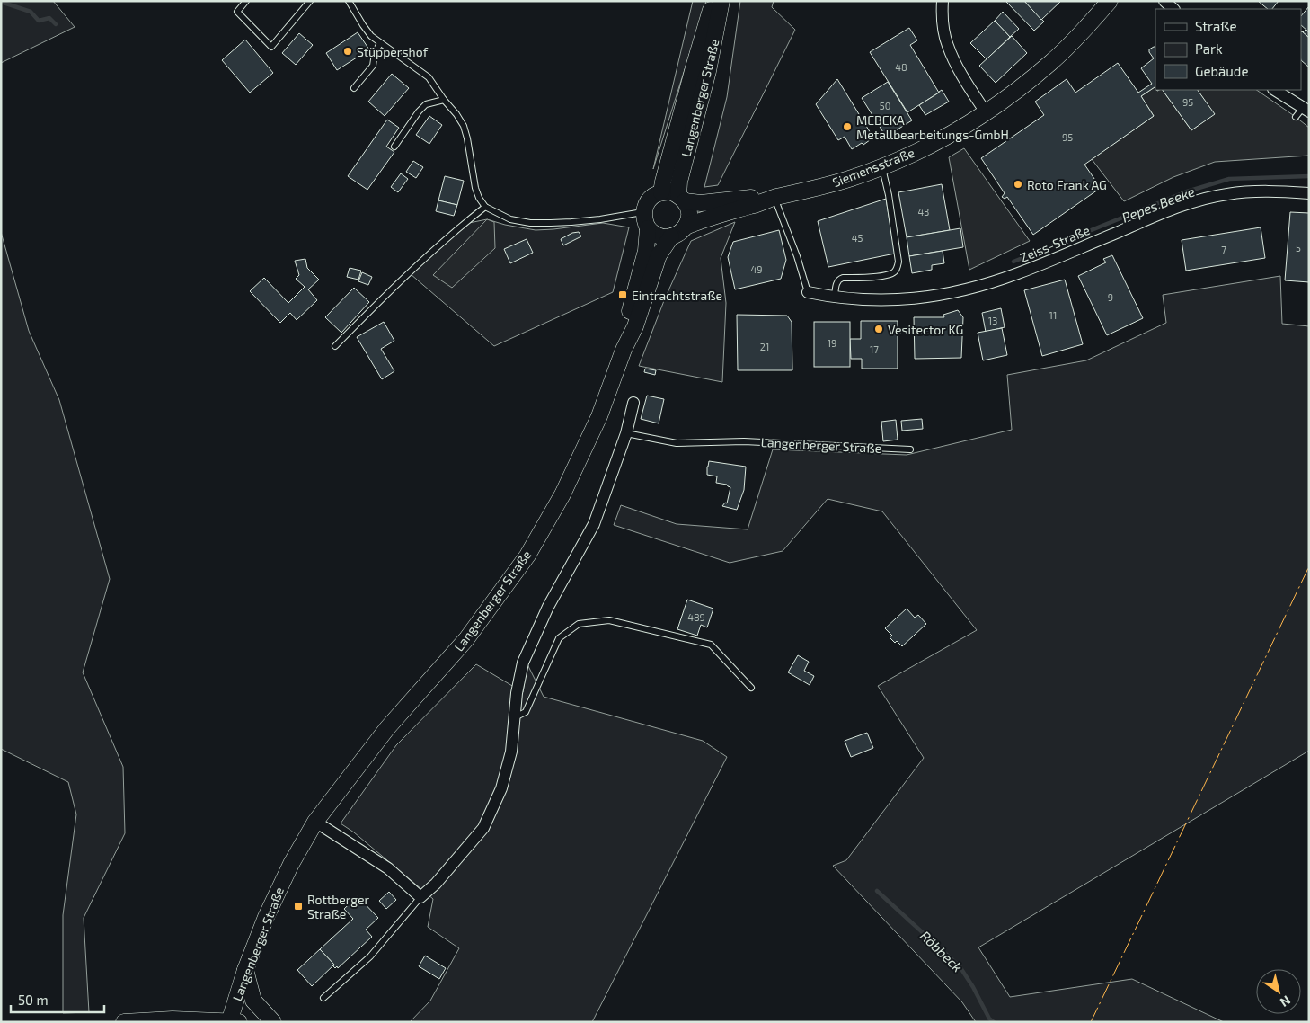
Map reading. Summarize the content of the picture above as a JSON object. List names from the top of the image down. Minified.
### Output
{"streets":{"main road":["Langenberger Straße","Siemensstraße"],"street":["Zeiss-Straße"]},"crossings":[["Langenberger Straße","Siemensstraße"]],"water":["Pepes Beeke","Röbbeck"],"places":{"other":["Stüppershof","MEBEKA Metallbearbeitungs-GmbH","Roto Frank AG","Vesitector KG"],"transit":["Eintrachtstraße","Rottberger Straße"]},"house_numbers":["48","95","50","95","43","45","5","7","49","9","11","13","19","21","17","489"],"legend":["Straße","Park","Gebäude"],"scale_bar":"50 m","north":"bottom right"}
